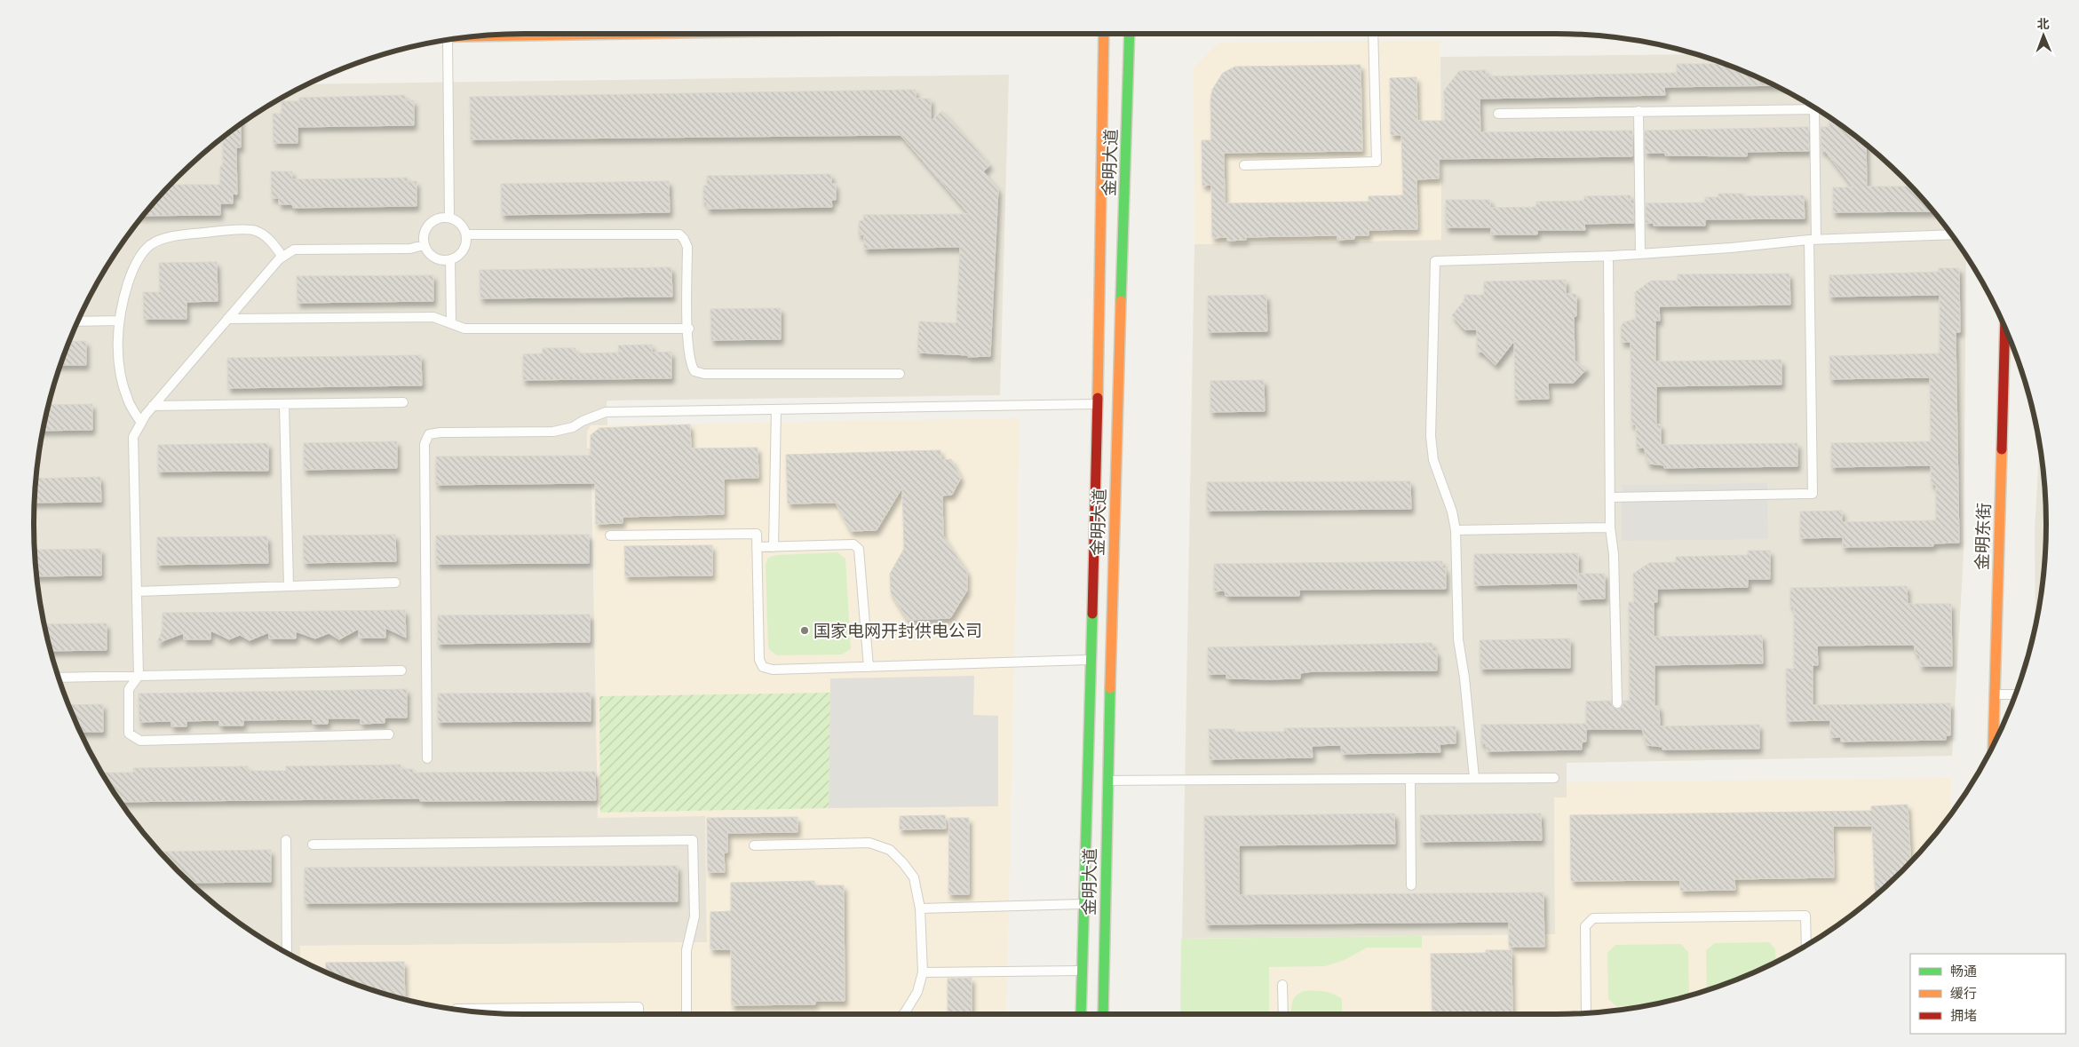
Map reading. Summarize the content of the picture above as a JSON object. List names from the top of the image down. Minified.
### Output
{"streets":{"main road":["金明大道","金明东街"]},"places":["国家电网开封供电公司"],"legend":["畅通","缓行","拥堵"],"north":"top"}
